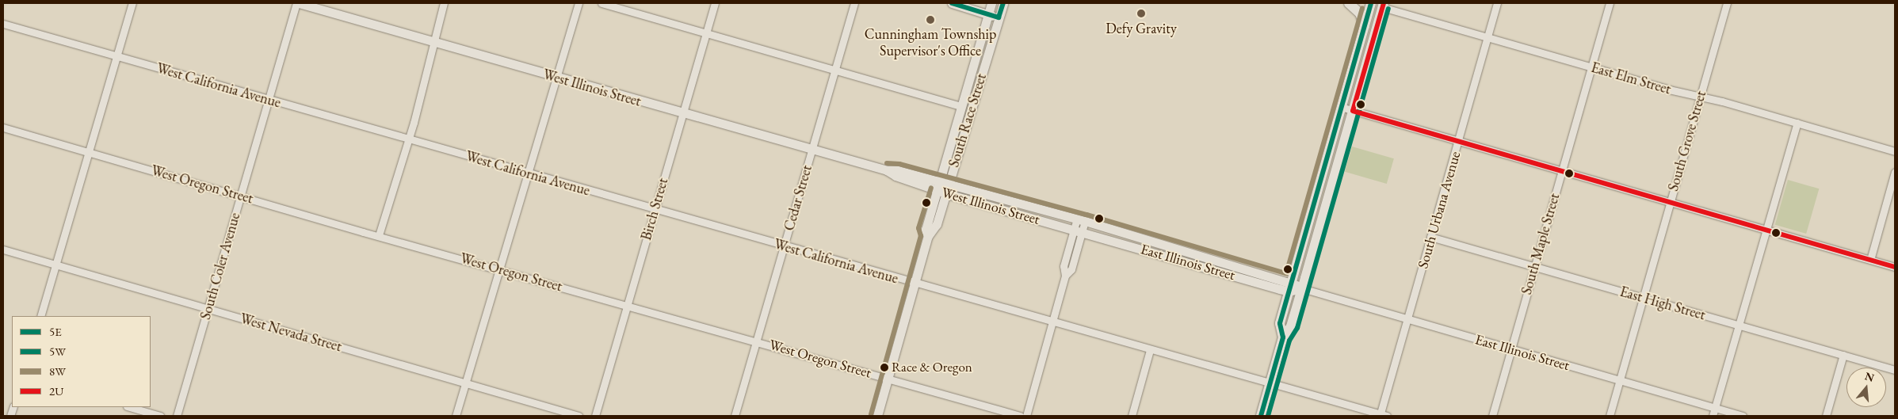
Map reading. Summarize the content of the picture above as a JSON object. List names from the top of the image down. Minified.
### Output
{"streets":{"street":["East Elm Street","West California Avenue","West Illinois Street","South Race Street","South Grove Street","West Oregon Street","Cedar Street","Birch Street","South Urbana Avenue","South Maple Street","East Illinois Street","South Coler Avenue","East High Street","West Nevada Street"]},"crossings":[["East Elm Street","South Grove Street"],["East Elm Street","South Urbana Avenue"],["East Elm Street","South Maple Street"],["West California Avenue","South Race Street"],["West California Avenue","Cedar Street"],["West California Avenue","Birch Street"],["West California Avenue","South Urbana Avenue"],["West California Avenue","South Coler Avenue"],["West Illinois Street","South Race Street"],["West Illinois Street","Cedar Street"],["West Illinois Street","Birch Street"],["West Illinois Street","East Illinois Street"],["West Illinois Street","South Coler Avenue"],["South Race Street","West Oregon Street"],["South Grove Street","East Illinois Street"],["South Grove Street","East High Street"],["West Oregon Street","Cedar Street"],["West Oregon Street","Birch Street"],["West Oregon Street","South Coler Avenue"],["South Urbana Avenue","East Illinois Street"],["South Urbana Avenue","East High Street"],["South Maple Street","East Illinois Street"],["South Maple Street","East High Street"],["South Coler Avenue","West Nevada Street"]],"places":["Defy Gravity","Cunningham Township Supervisor's Office","Race & Oregon"],"lines":["transit line 5E","transit line 2U","transit line 8W","transit line 5W"],"legend":["5E","5W","8W","2U"],"north":"top"}
